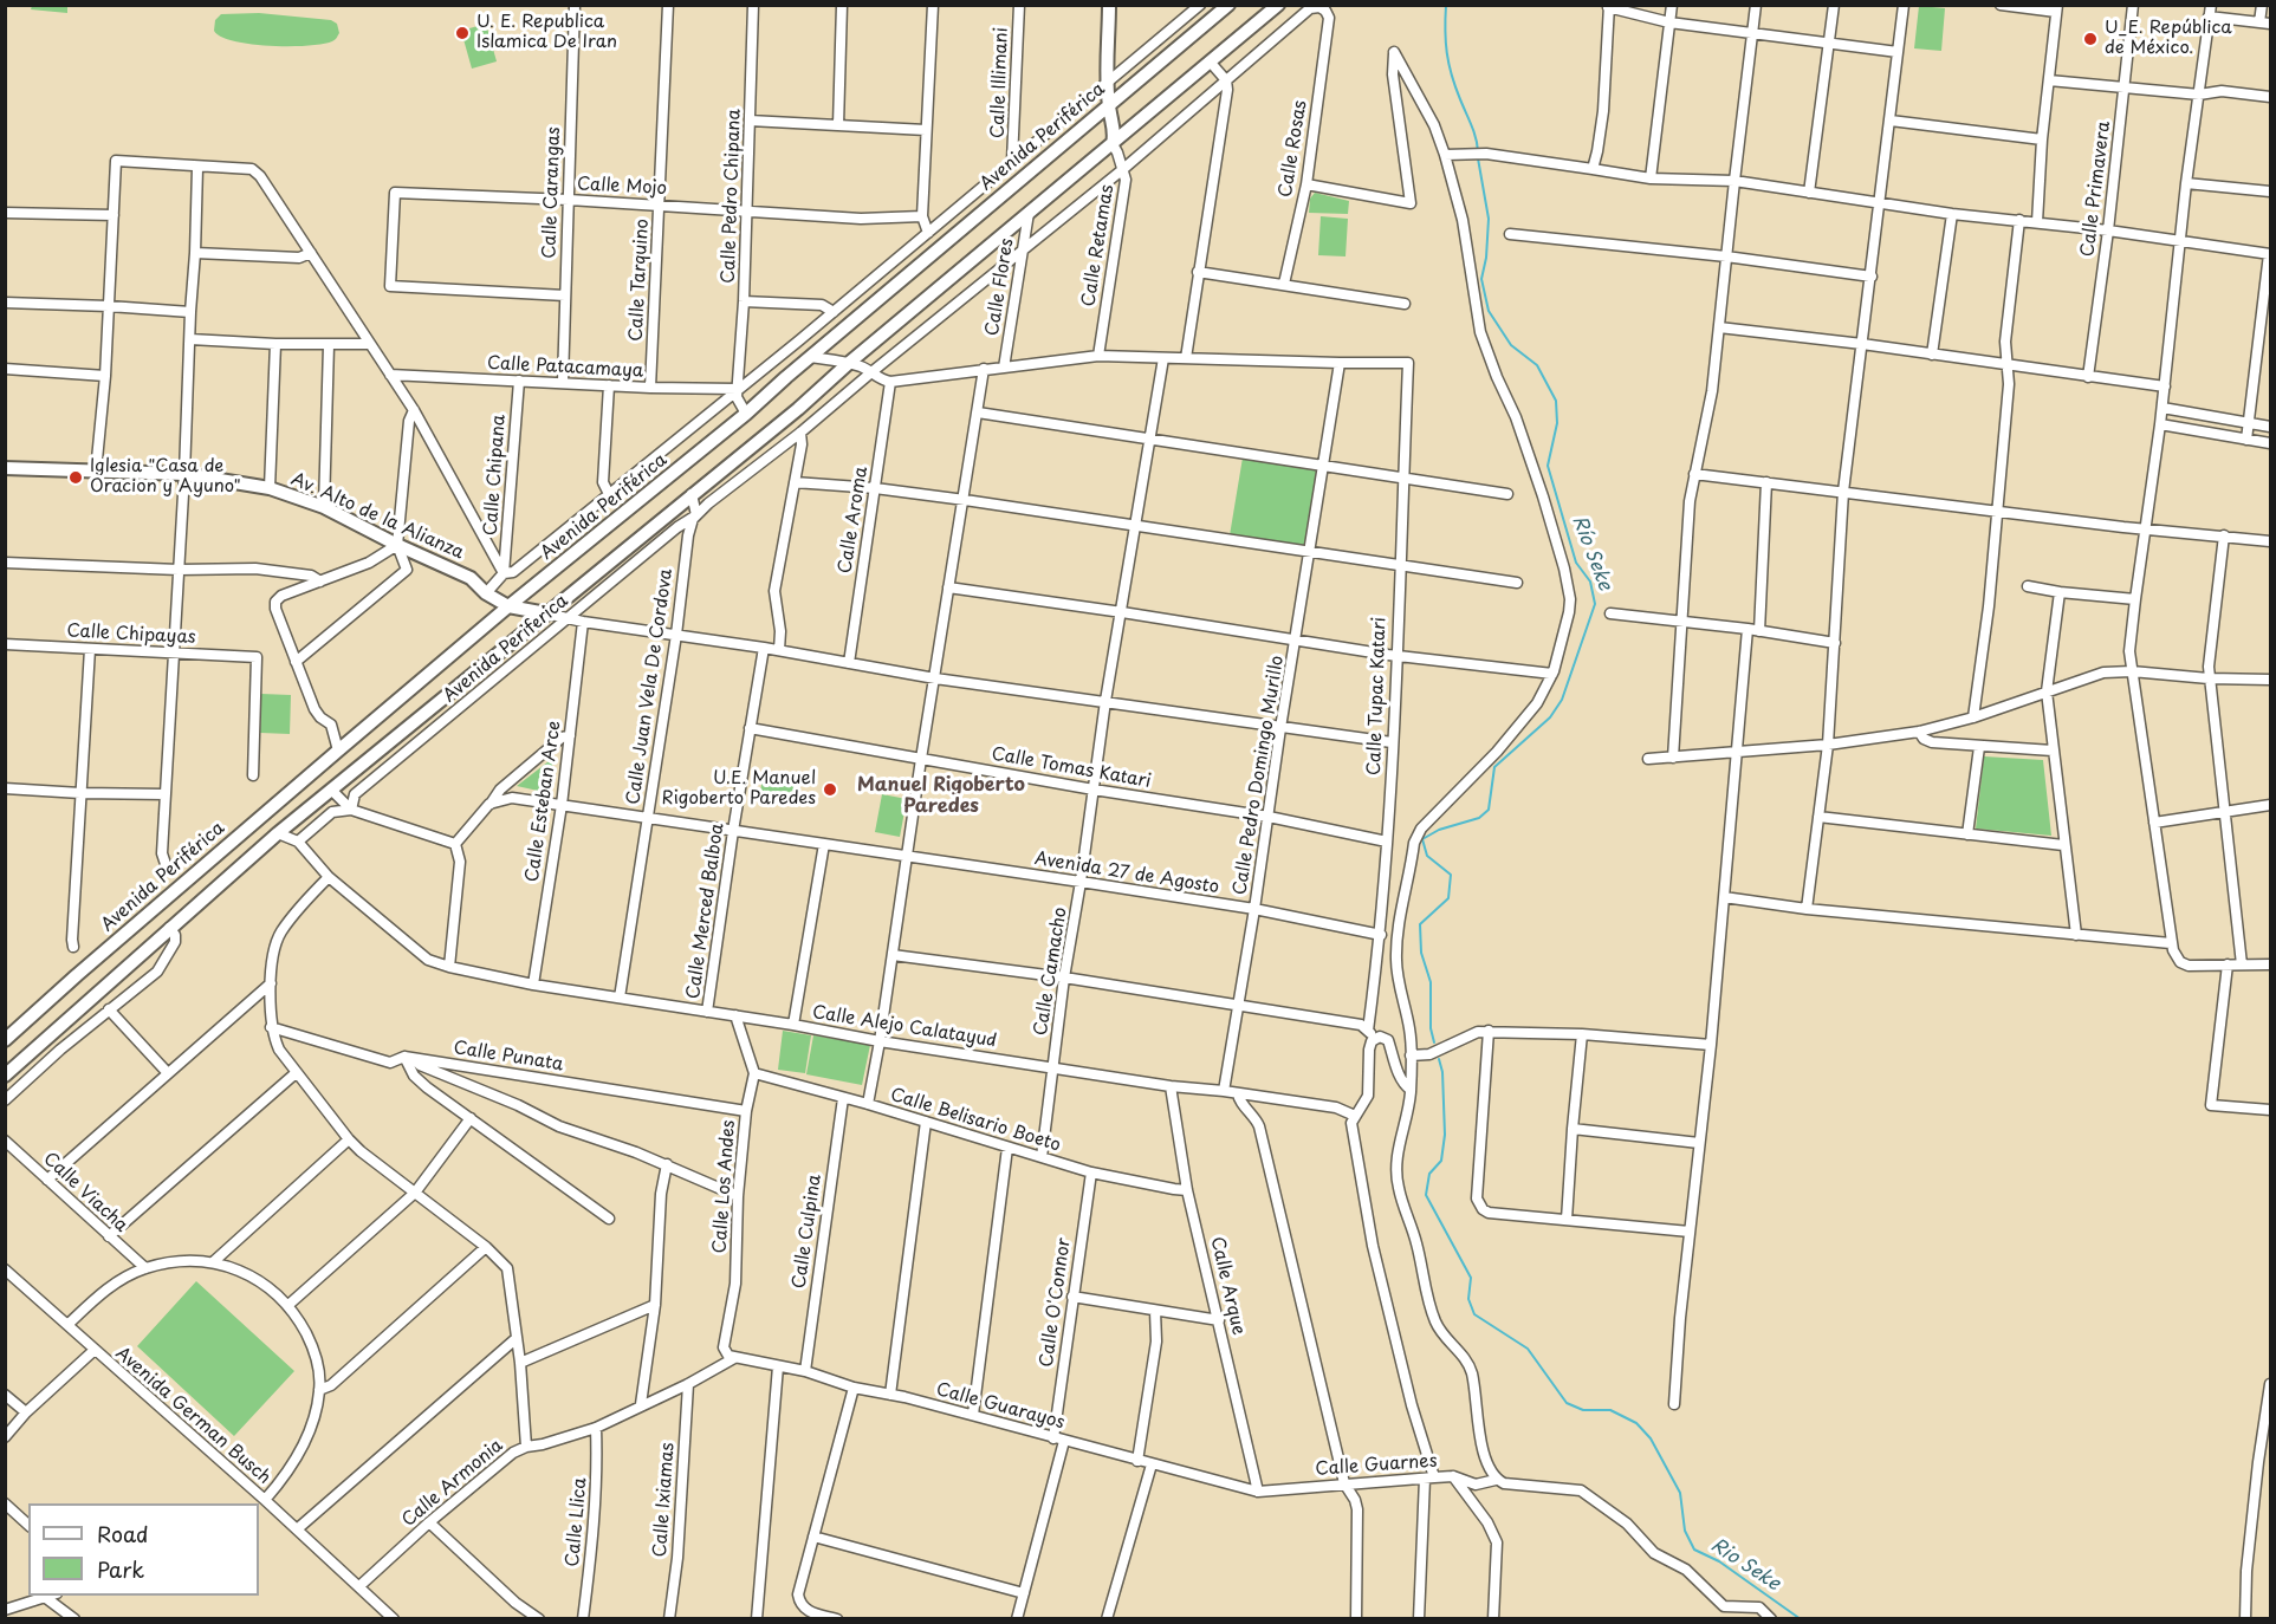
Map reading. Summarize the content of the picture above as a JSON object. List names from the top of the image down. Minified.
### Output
{"streets":{"street":["Calle Illimani","Avenida Periférica","Calle Rosas","Calle Mojo","Calle Primavera","Calle Carangas","Calle Pedro Chipana","Calle Retamas","Calle Tarquino","Calle Flores","Calle Patacamaya","Calle Chipana","Av. Alto de la Alianza","Calle Aroma","Calle Chipayas","Avenida Periferica","Calle Juan Vela De Cordova","Calle Tupac Katari","Calle Tomas Katari","Calle Pedro Domingo Murillo","Calle Esteban Arce","Avenida 27 de Agosto","Calle Merced Balboa","Calle Camacho","Calle Alejo Calatayud","Calle Punata","Calle Belisario Boeto","Calle Los Andes","Calle Viacha","Calle Culpina","Calle Arque","Calle O'Connor","Calle Guarayos","Avenida German Busch","Calle Guarnes","Calle Armonia","Calle Ixiamas","Calle Llica"]},"crossings":[["Avenida Periférica","Av. Alto de la Alianza"],["Calle Mojo","Calle Carangas"],["Calle Mojo","Calle Pedro Chipana"],["Calle Mojo","Calle Tarquino"],["Calle Carangas","Calle Patacamaya"],["Calle Pedro Chipana","Calle Patacamaya"],["Calle Tarquino","Calle Patacamaya"],["Calle Patacamaya","Calle Chipana"],["Avenida Periferica","Calle Juan Vela De Cordova"],["Calle Juan Vela De Cordova","Avenida 27 de Agosto"],["Calle Juan Vela De Cordova","Calle Alejo Calatayud"],["Calle Tupac Katari","Calle Tomas Katari"],["Calle Tupac Katari","Calle Pedro Domingo Murillo"],["Calle Tupac Katari","Avenida 27 de Agosto"],["Calle Tomas Katari","Calle Pedro Domingo Murillo"],["Calle Tomas Katari","Calle Merced Balboa"],["Calle Tomas Katari","Calle Camacho"],["Calle Pedro Domingo Murillo","Avenida 27 de Agosto"],["Calle Pedro Domingo Murillo","Calle Alejo Calatayud"],["Calle Esteban Arce","Avenida 27 de Agosto"],["Calle Esteban Arce","Calle Alejo Calatayud"],["Avenida 27 de Agosto","Calle Merced Balboa"],["Avenida 27 de Agosto","Calle Camacho"],["Calle Merced Balboa","Calle Alejo Calatayud"],["Calle Camacho","Calle Alejo Calatayud"],["Calle Camacho","Calle Belisario Boeto"],["Calle Alejo Calatayud","Calle Arque"],["Calle Punata","Calle Los Andes"],["Calle Belisario Boeto","Calle Los Andes"],["Calle Belisario Boeto","Calle Culpina"],["Calle Belisario Boeto","Calle Arque"],["Calle Belisario Boeto","Calle O'Connor"],["Calle Los Andes","Calle Guarayos"],["Calle Los Andes","Calle Armonia"],["Calle Culpina","Calle Guarayos"],["Calle Arque","Calle Guarayos"],["Calle Arque","Calle Guarnes"],["Calle O'Connor","Calle Guarayos"],["Calle Guarayos","Calle Guarnes"],["Calle Guarayos","Calle Armonia"],["Avenida German Busch","Calle Armonia"],["Calle Armonia","Calle Ixiamas"],["Calle Armonia","Calle Llica"]],"districts":["Manuel Rigoberto Paredes"],"water":["Río Seke","Rio Seke"],"places":["U. E. Republica Islamica De Iran","U_E. República de México.","Iglesia \"Casa de Oracion y Ayuno\"","U.E. Manuel Rigoberto Paredes"],"legend":["Road","Park"]}
